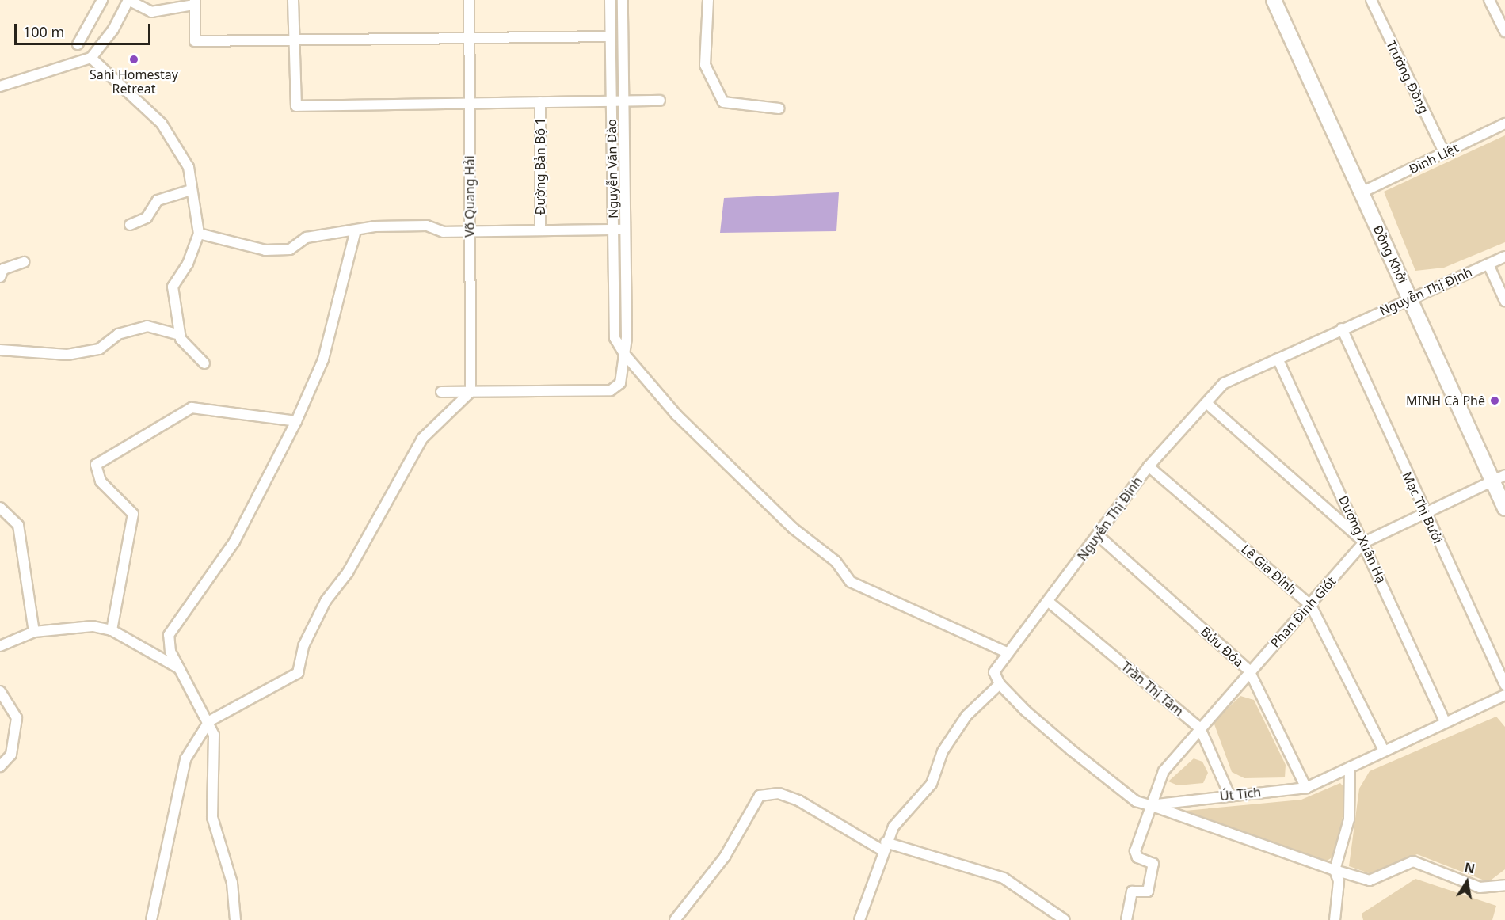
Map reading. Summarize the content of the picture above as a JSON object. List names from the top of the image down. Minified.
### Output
{"streets":{"street":["Trường Đồng","Đinh Liệt","Đường Bản Bộ 1","Nguyễn Văn Đào","Võ Quang Hải","Đồng Khởi","Nguyễn Thị Định","Mạc Thị Bưởi","Dương Xuân Hạ","Lê Gia Đỉnh","Phan Đình Giót","Bửu Đóa","Trần Thị Tâm","Út Tịch"]},"crossings":[["Trường Đồng","Đinh Liệt"],["Đinh Liệt","Đồng Khởi"],["Nguyễn Văn Đào","Võ Quang Hải"],["Đồng Khởi","Nguyễn Thị Định"],["Đồng Khởi","Phan Đình Giót"],["Nguyễn Thị Định","Mạc Thị Bưởi"],["Nguyễn Thị Định","Dương Xuân Hạ"],["Nguyễn Thị Định","Lê Gia Đỉnh"],["Nguyễn Thị Định","Bửu Đóa"],["Nguyễn Thị Định","Trần Thị Tâm"],["Mạc Thị Bưởi","Phan Đình Giót"],["Dương Xuân Hạ","Phan Đình Giót"],["Dương Xuân Hạ","Út Tịch"],["Lê Gia Đỉnh","Phan Đình Giót"],["Lê Gia Đỉnh","Út Tịch"],["Phan Đình Giót","Bửu Đóa"],["Phan Đình Giót","Trần Thị Tâm"],["Phan Đình Giót","Út Tịch"],["Bửu Đóa","Út Tịch"],["Trần Thị Tâm","Út Tịch"]],"places":["Sahi Homestay Retreat","MINH Cà Phê"],"scale_bar":"100 m","north":"top"}
